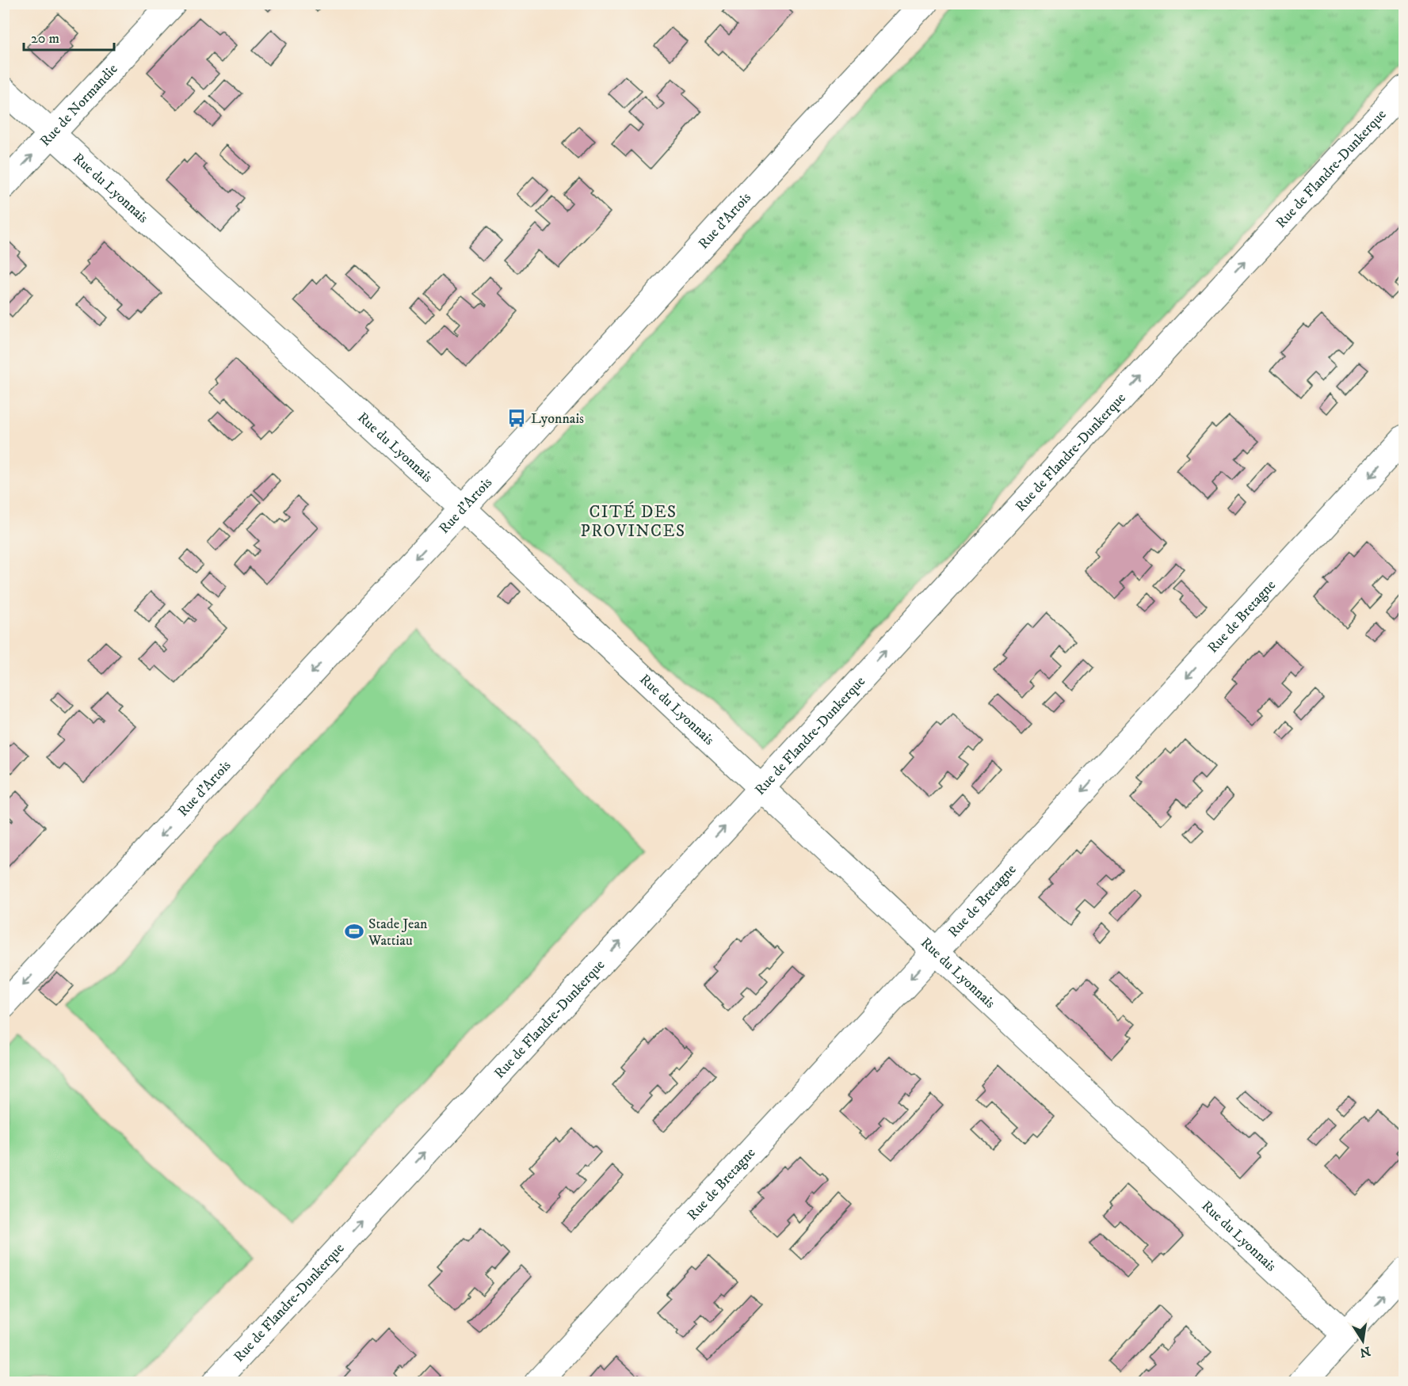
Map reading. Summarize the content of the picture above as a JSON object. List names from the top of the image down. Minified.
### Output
{"streets":{"street":["Rue de Normandie","Rue de Flandre-Dunkerque","Rue du Lyonnais","Rue d'Artois","Rue de Bretagne"]},"crossings":[["Rue de Normandie","Rue du Lyonnais"],["Rue de Flandre-Dunkerque","Rue du Lyonnais"],["Rue du Lyonnais","Rue d'Artois"],["Rue du Lyonnais","Rue de Bretagne"]],"one_way":["Rue de Flandre-Dunkerque","Rue d'Artois","Rue de Bretagne"],"districts":["CITÉ DES PROVINCES"],"places":{"bus stop":["Lyonnais"],"sports":["Stade Jean Wattiau"]},"scale_bar":"20 m","north":"bottom"}
